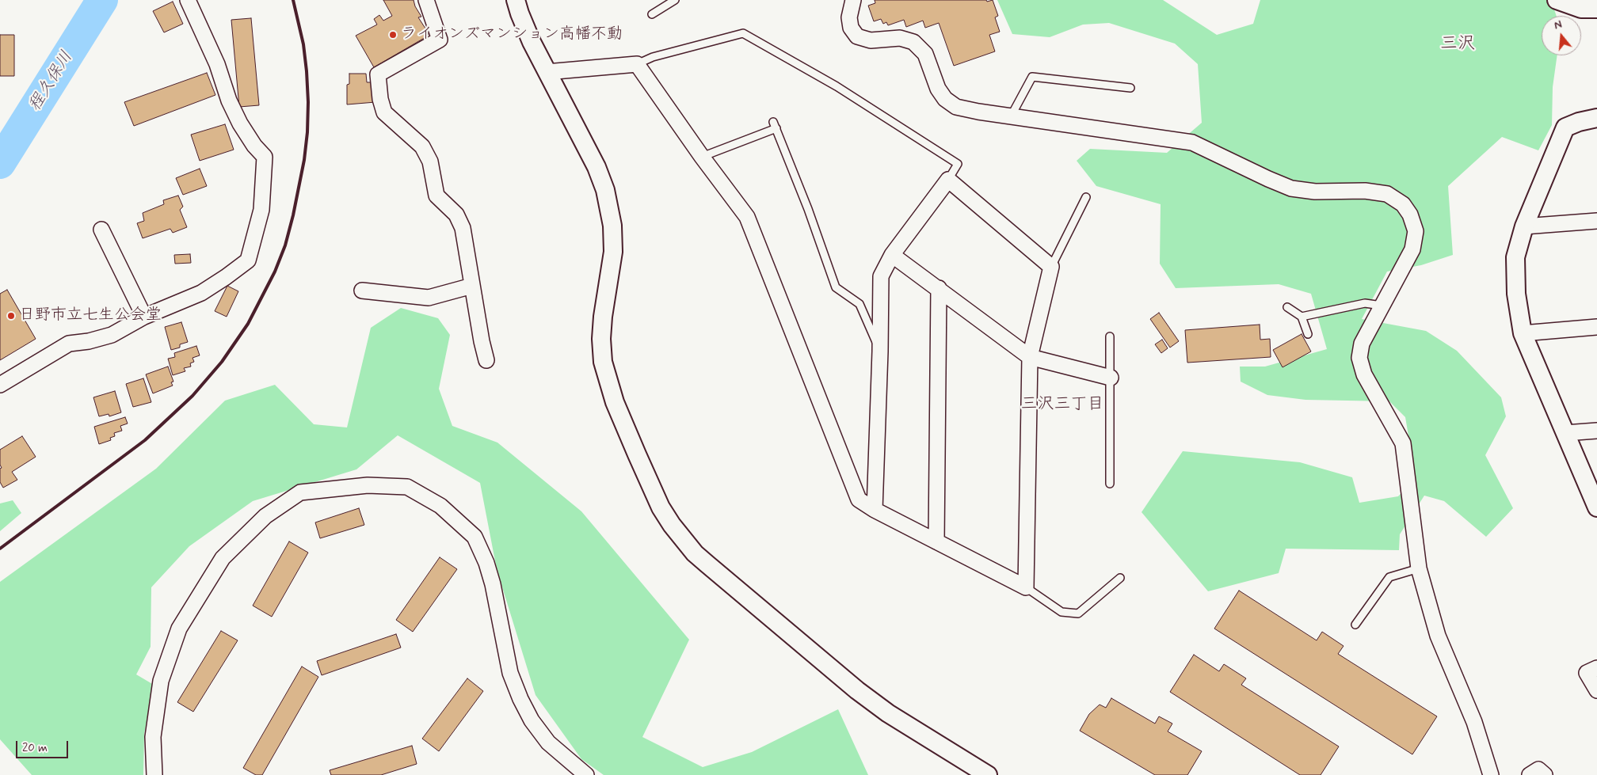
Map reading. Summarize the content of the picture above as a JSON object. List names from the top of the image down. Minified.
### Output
{"districts":["三沢","三沢三丁目"],"water":["程久保川"],"places":["ライオンズマンション高幡不動","日野市立七生公会堂"],"scale_bar":"20 m","north":"top"}
